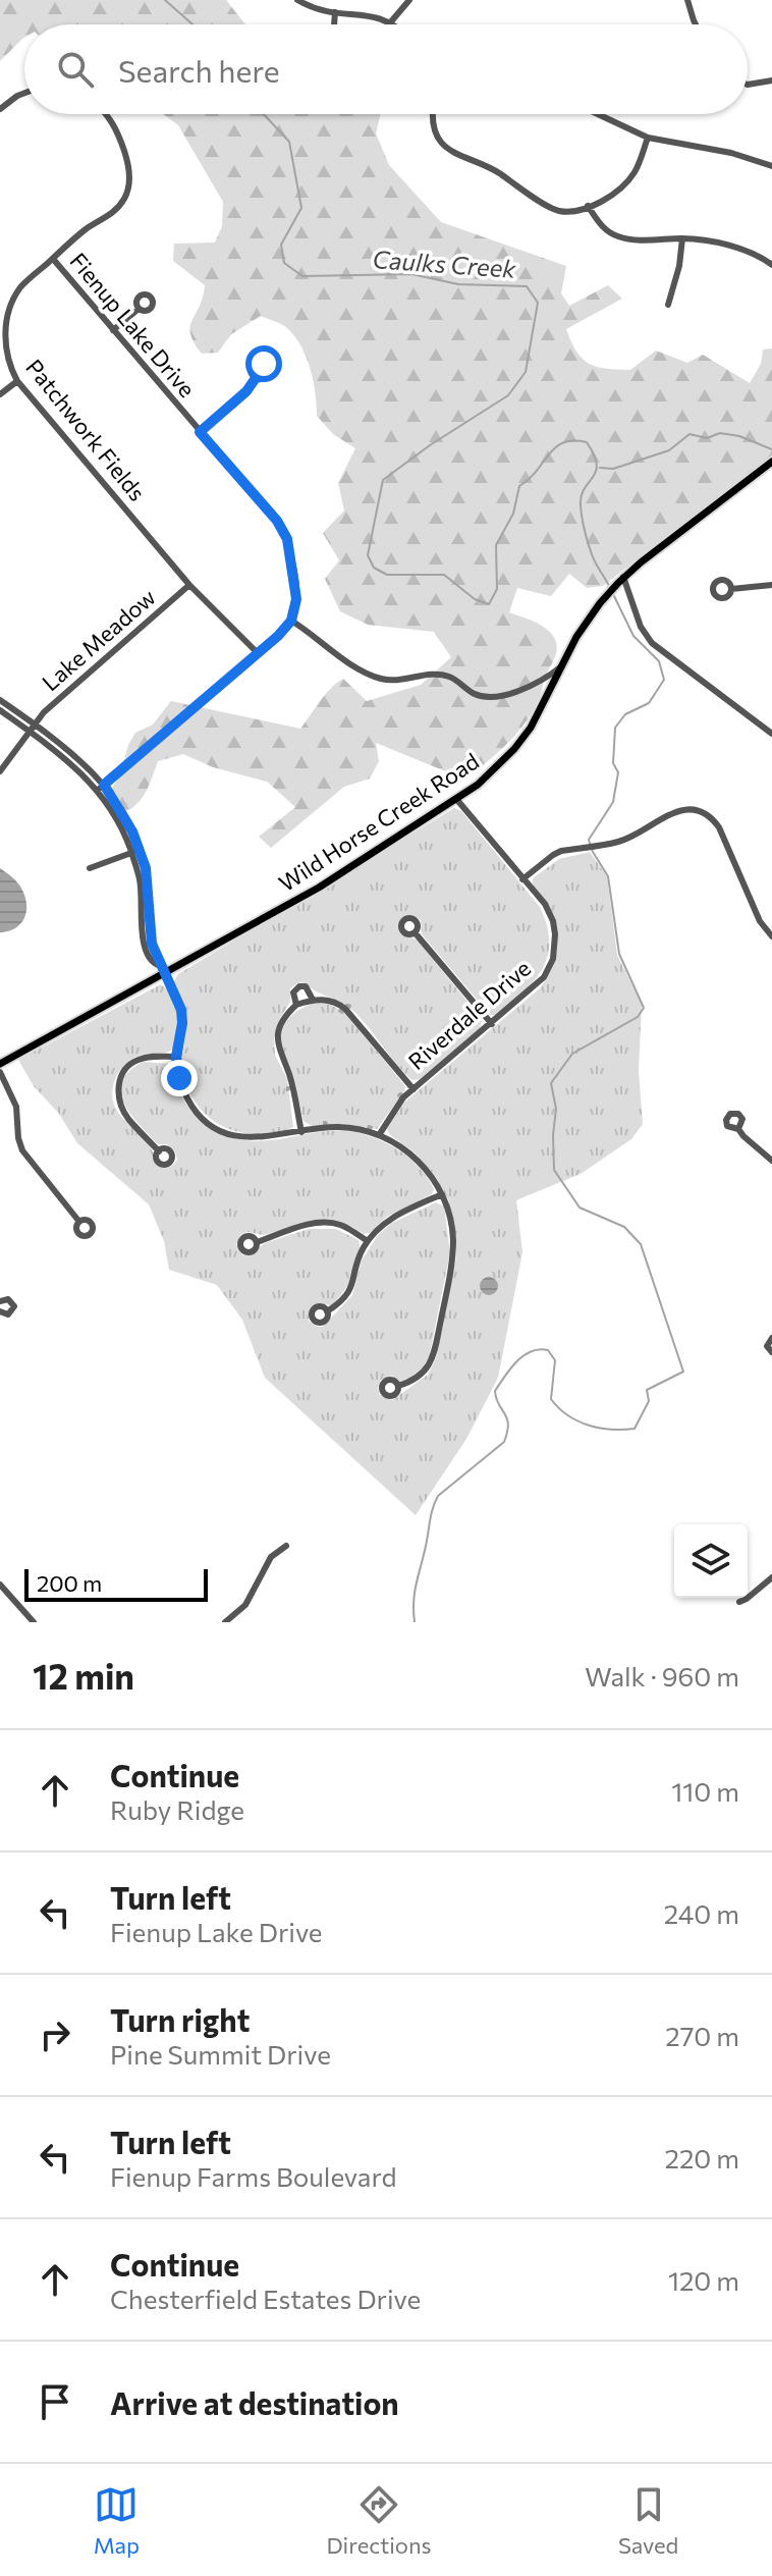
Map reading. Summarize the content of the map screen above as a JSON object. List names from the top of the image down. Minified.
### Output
{"streets":{"main road":["Wild Horse Creek Road"],"street":["Fienup Lake Drive","Patchwork Fields","Lake Meadow","Riverdale Drive"]},"crossings":[["Fienup Lake Drive","Patchwork Fields"],["Patchwork Fields","Lake Meadow"],["Wild Horse Creek Road","Riverdale Drive"]],"water":["Caulks Creek"],"scale_bar":"200 m","page":{"search":"Search here","scale":"200 m","heading":["12 min","Walk · 960 m"],"list":[["Continue","Ruby Ridge","110 m"],["Turn left","Fienup Lake Drive","240 m"],["Turn right","Pine Summit Drive","270 m"],["Turn left","Fienup Farms Boulevard","220 m"],["Continue","Chesterfield Estates Drive","120 m"],"Arrive at destination"],"nav":["Map","Directions","Saved"]}}
